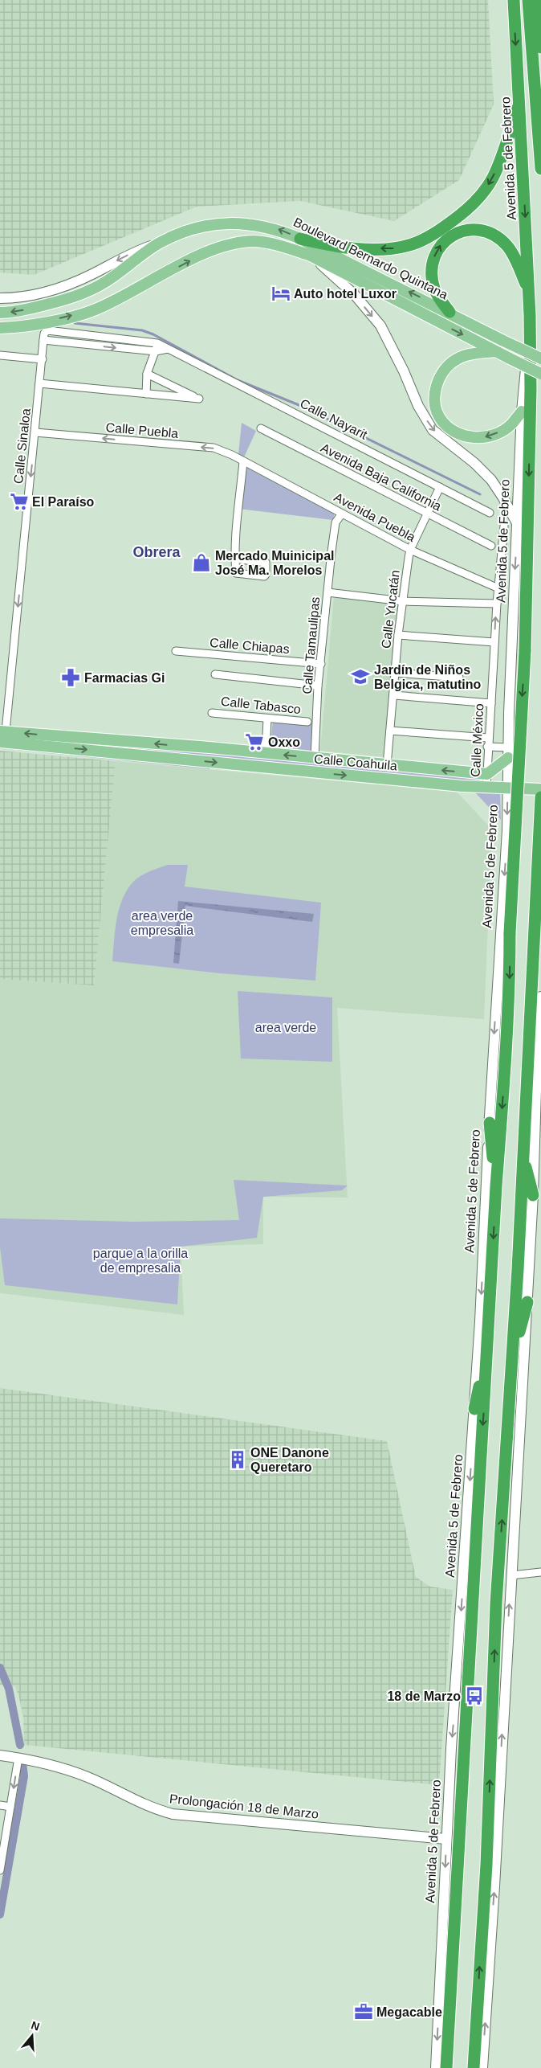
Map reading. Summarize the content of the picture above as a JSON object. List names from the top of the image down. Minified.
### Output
{"streets":{"highway":["Avenida 5 de Febrero"],"main road":["Boulevard Bernardo Quintana","Calle Coahuila","Prolongación 18 de Marzo"],"street":["Calle Nayarit","Calle Puebla","Calle Sinaloa","Avenida Baja California","Avenida Puebla","Calle Yucatán","Calle Chiapas","Calle Tamaulipas","Calle Tabasco","Calle México"]},"crossings":[["Avenida 5 de Febrero","Calle Coahuila"],["Avenida 5 de Febrero","Prolongación 18 de Marzo"],["Calle Nayarit","Calle Sinaloa"],["Calle Nayarit","Calle Yucatán"],["Calle Puebla","Calle Sinaloa"],["Calle Puebla","Avenida Puebla"],["Calle Sinaloa","Calle Coahuila"],["Avenida Baja California","Calle Yucatán"],["Avenida Puebla","Calle Yucatán"],["Avenida Puebla","Calle Tamaulipas"],["Avenida Puebla","Calle México"],["Calle Yucatán","Calle Coahuila"],["Calle Chiapas","Calle Tamaulipas"],["Calle Tamaulipas","Calle Coahuila"],["Calle México","Calle Coahuila"]],"one_way":["Calle Sinaloa"],"districts":["Obrera"],"parks":["area verde empresalia","area verde","parque a la orilla de empresalia"],"places":{"hotel":["Auto hotel Luxor"],"supermarket":["El Paraíso","Oxxo"],"shop":["Mercado Muinicipal José Ma. Morelos"],"school or university":["Jardín de Niños Belgica, matutino"],"pharmacy":["Farmacias Gi"],"building":["ONE Danone Queretaro"],"bus stop":["18 de Marzo"],"office":["Megacable"]},"north":"top"}
